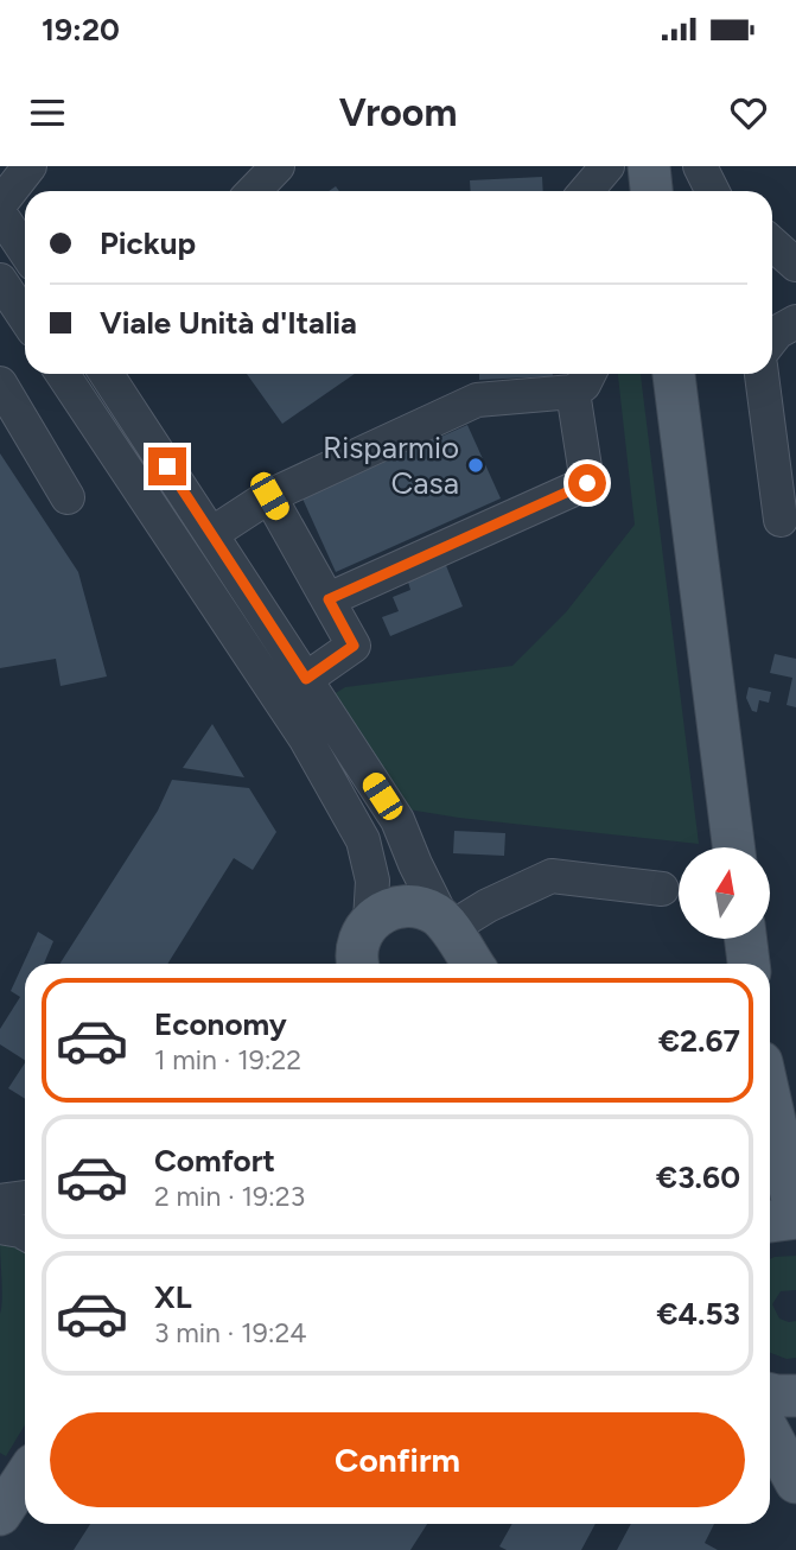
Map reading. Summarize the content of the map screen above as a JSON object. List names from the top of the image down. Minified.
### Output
{"places":["Risparmio Casa"],"north":"top","page":{"status":"19:20","header":"Vroom","banner":["Pickup","Viale Unità d'Italia"],"list":[{"name":"Economy","note":"1 min · 19:22","value":"€2.67"},{"name":"Comfort","note":"2 min · 19:23","value":"€3.60"},{"name":"XL","note":"3 min · 19:24","value":"€4.53"}],"buttons":"Confirm"}}
